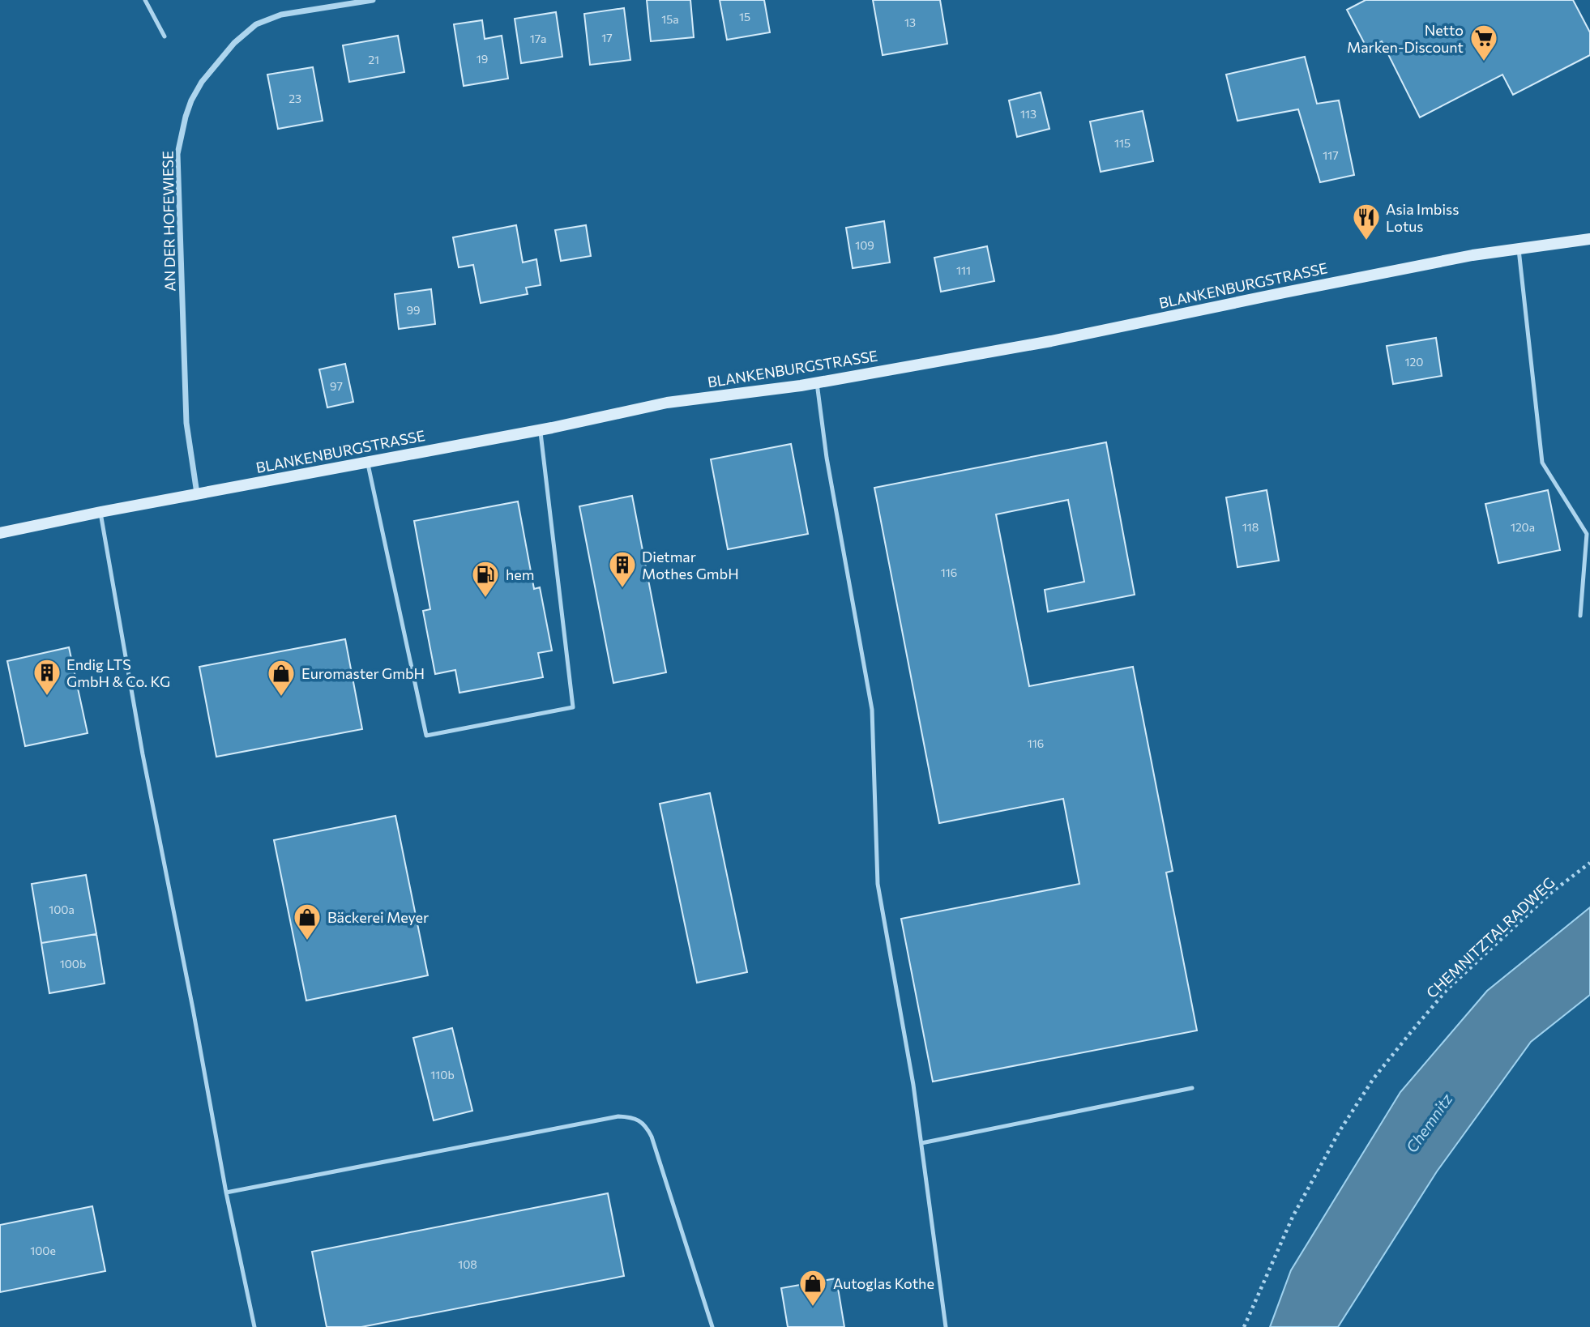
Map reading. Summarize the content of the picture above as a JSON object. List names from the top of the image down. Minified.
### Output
{"streets":{"main road":["BLANKENBURGSTRASSE"],"street":["AN DER HOFEWIESE"],"path":["CHEMNITZTALRADWEG"]},"crossings":[["AN DER HOFEWIESE","BLANKENBURGSTRASSE"]],"water":["Chemnitz"],"places":{"supermarket":["Netto Marken-Discount"],"restaurant":["Asia Imbiss Lotus"],"building":["Dietmar Mothes GmbH","Endig LTS GmbH & Co. KG"],"fuel station":["hem"],"shop":["Euromaster GmbH","Bäckerei Meyer","Autoglas Kothe"]},"house_numbers":["15","15a","13","17","17a","19","21","23","113","115","117","109","111","99","120","97","118","120a","116","116","100a","100b","110b","100e","108"]}
